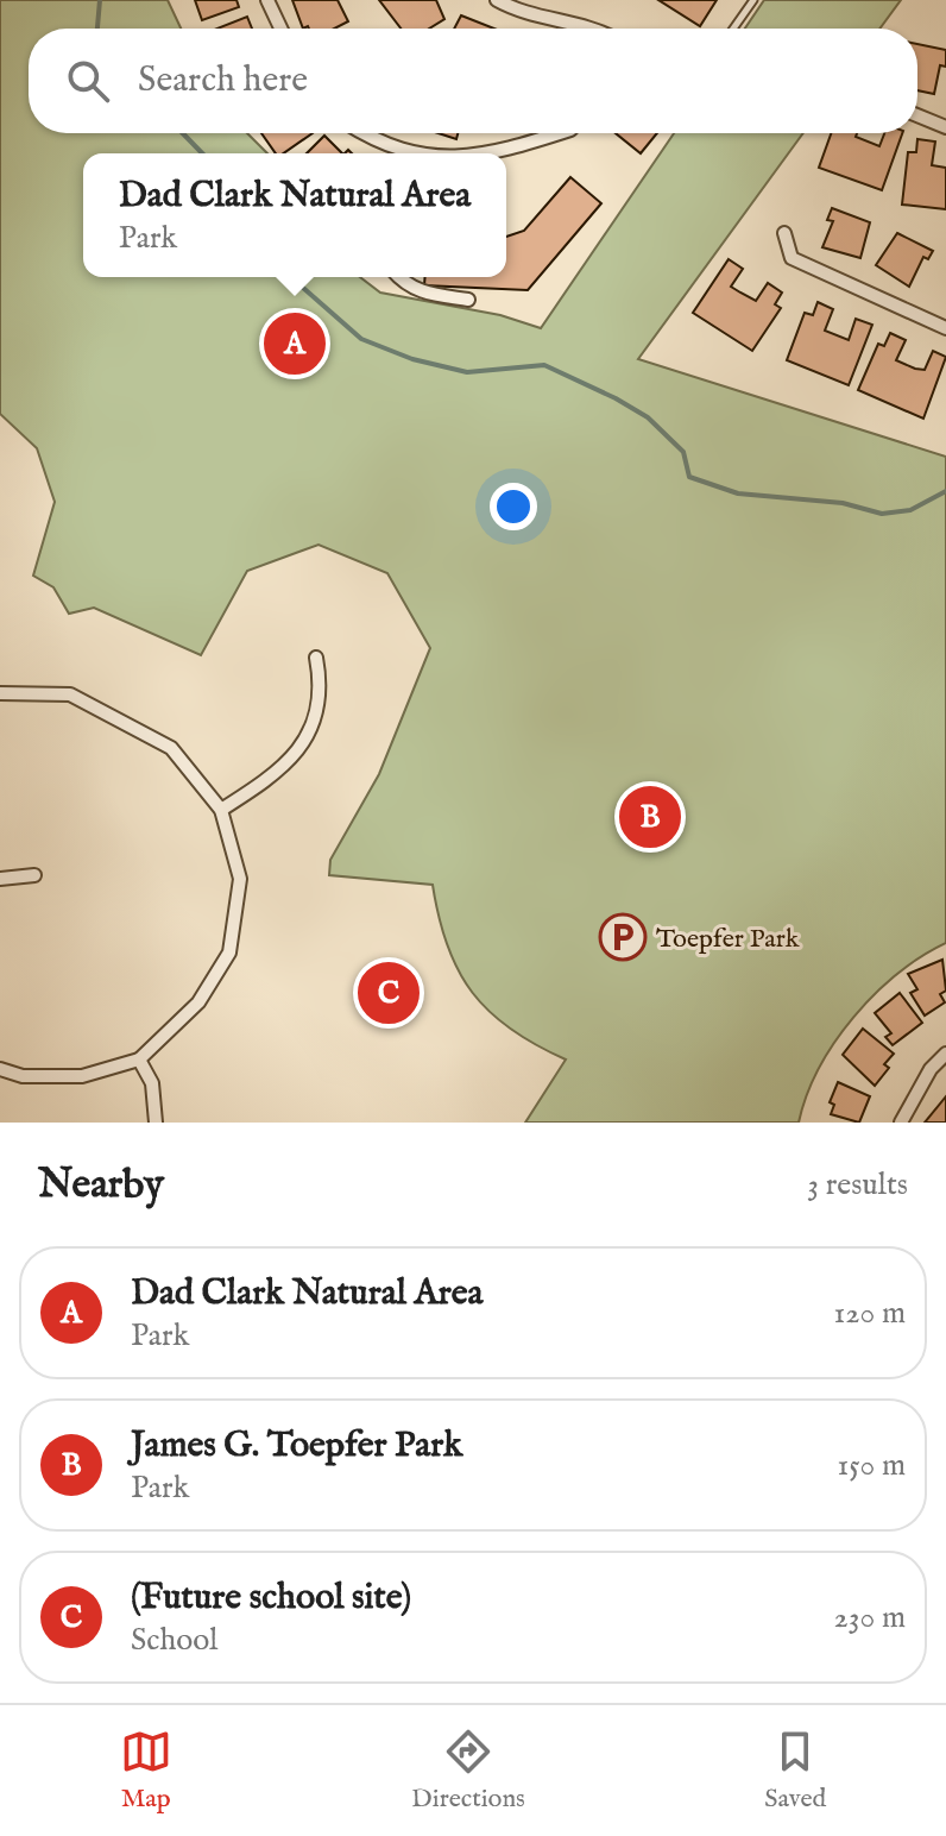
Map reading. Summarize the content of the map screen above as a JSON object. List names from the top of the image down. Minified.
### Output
{"places":{"parking":["Toepfer Park"]},"page":{"search":"Search here","popup":["Dad Clark Natural Area","Park"],"pins":["A","B","C"],"heading":["Nearby","3 results"],"list":[{"mark":"A","name":"Dad Clark Natural Area","note":"Park","value":"120 m"},{"mark":"B","name":"James G. Toepfer Park","note":"Park","value":"150 m"},{"mark":"C","name":"(Future school site)","note":"School","value":"230 m"}],"nav":["Map","Directions","Saved"]}}
